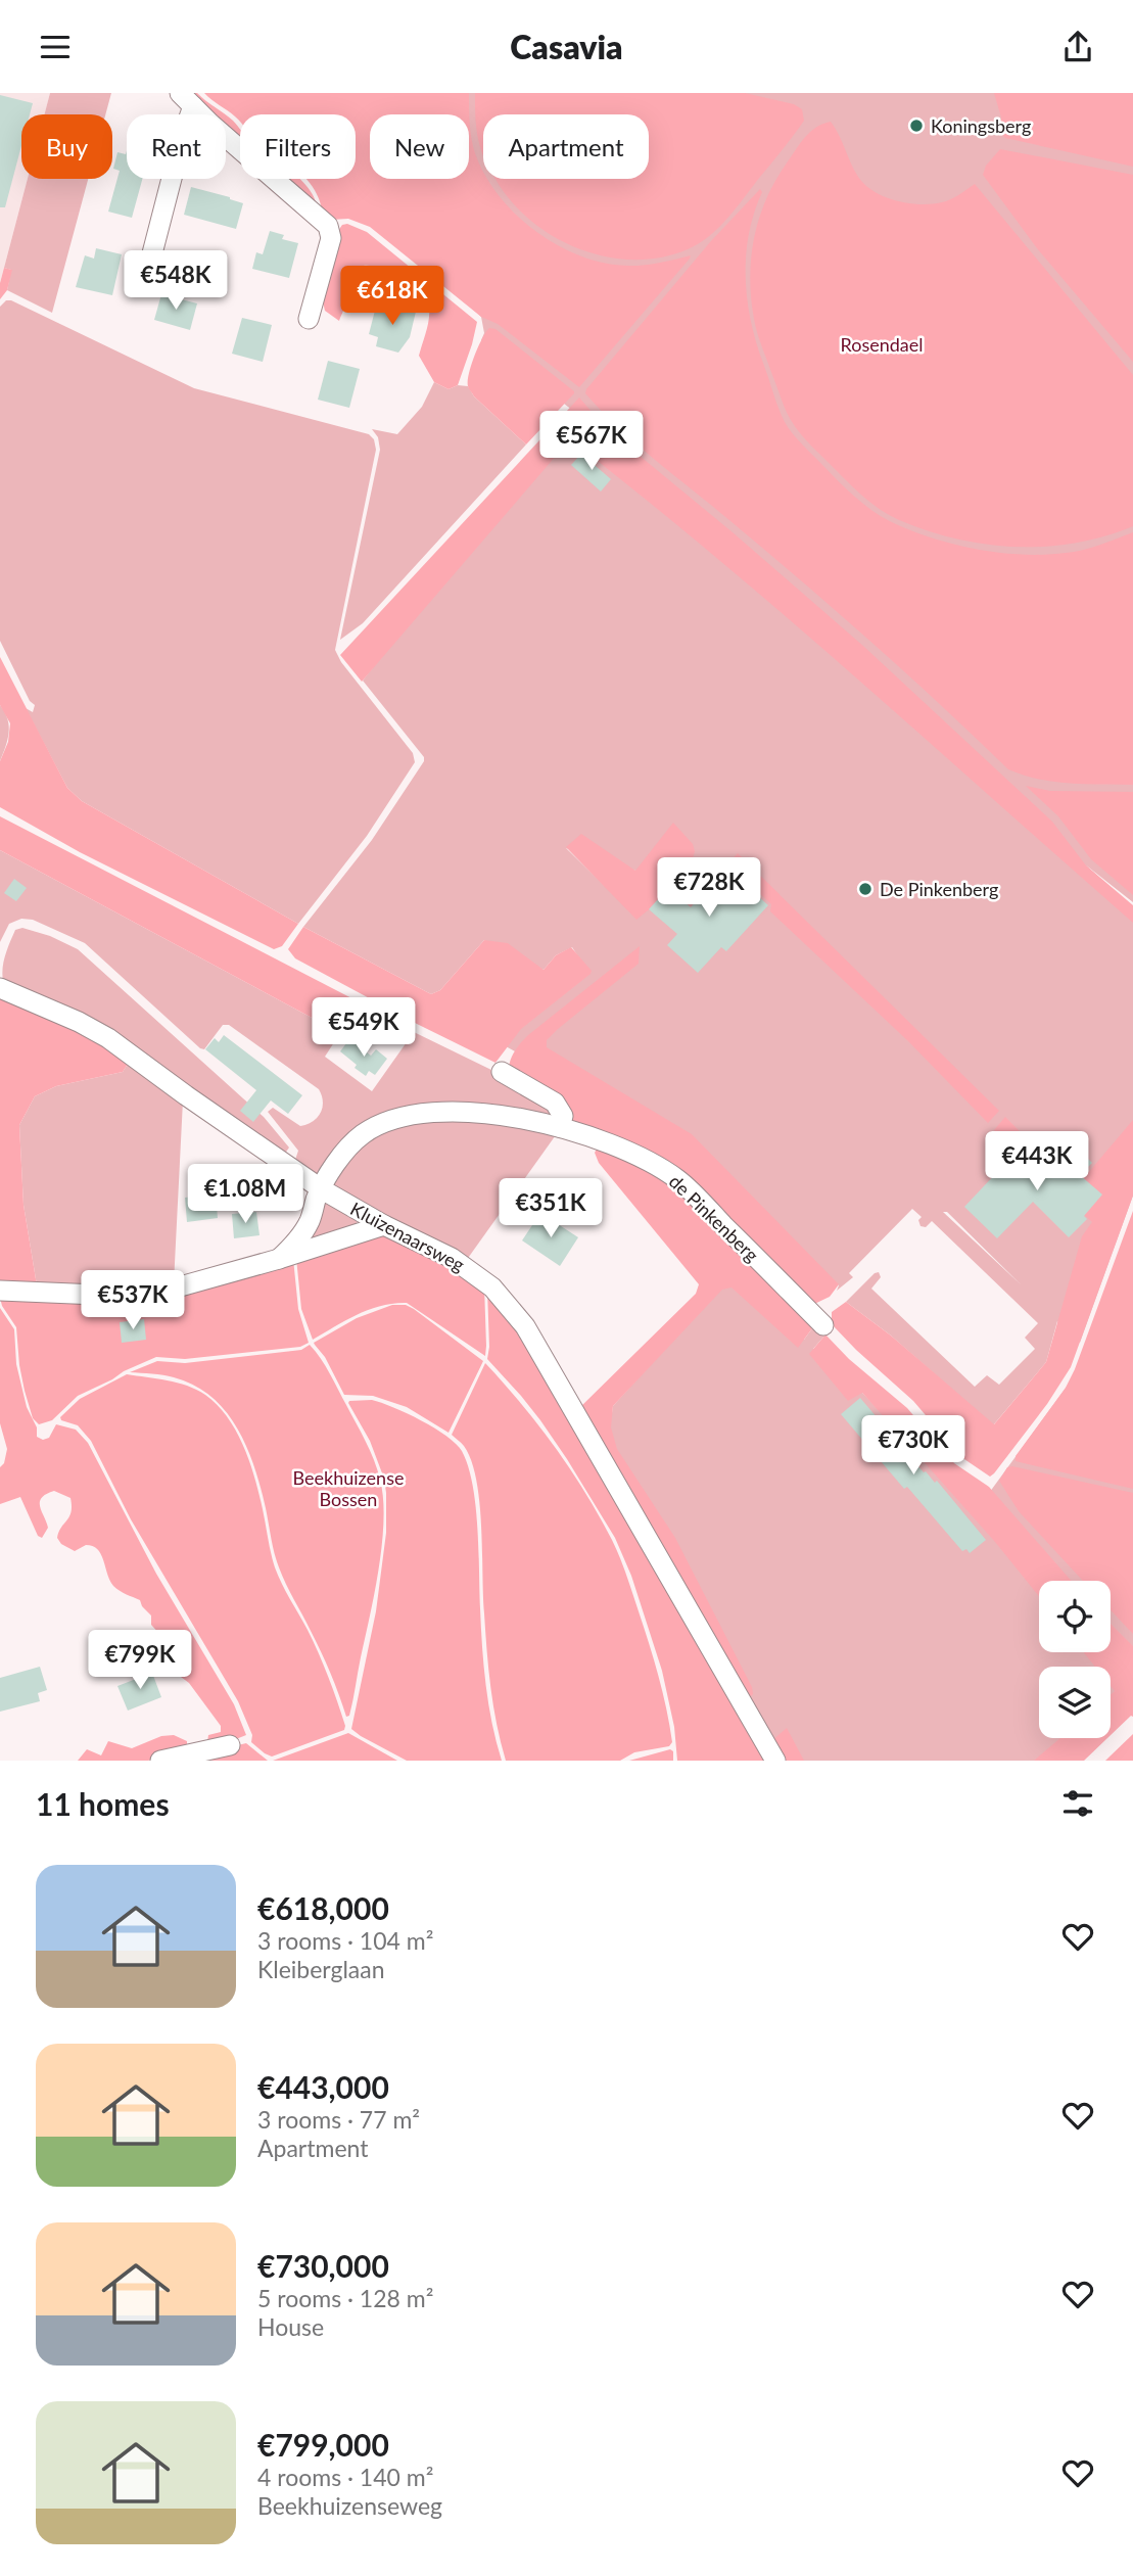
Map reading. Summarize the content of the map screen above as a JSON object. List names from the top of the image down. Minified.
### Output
{"streets":{"street":["de Pinkenberg","Kluizenaarsweg"]},"crossings":[["de Pinkenberg","Kluizenaarsweg"]],"parks":["Rosendael","Beekhuizense Bossen"],"places":["Koningsberg","De Pinkenberg"],"page":{"header":"Casavia","chip":["Buy","Rent","Filters","New","Apartment"],"price":["€548K","€618K","€567K","€728K","€549K","€443K","€1.08M","€351K","€537K","€730K","€799K"],"heading":"11 homes","list":[{"name":"€618,000","note":"3 rooms · 104 m² · Kleiberglaan"},{"name":"€443,000","note":"3 rooms · 77 m² · Apartment"},{"name":"€730,000","note":"5 rooms · 128 m² · House"},{"name":"€799,000","note":"4 rooms · 140 m² · Beekhuizenseweg"}]}}
